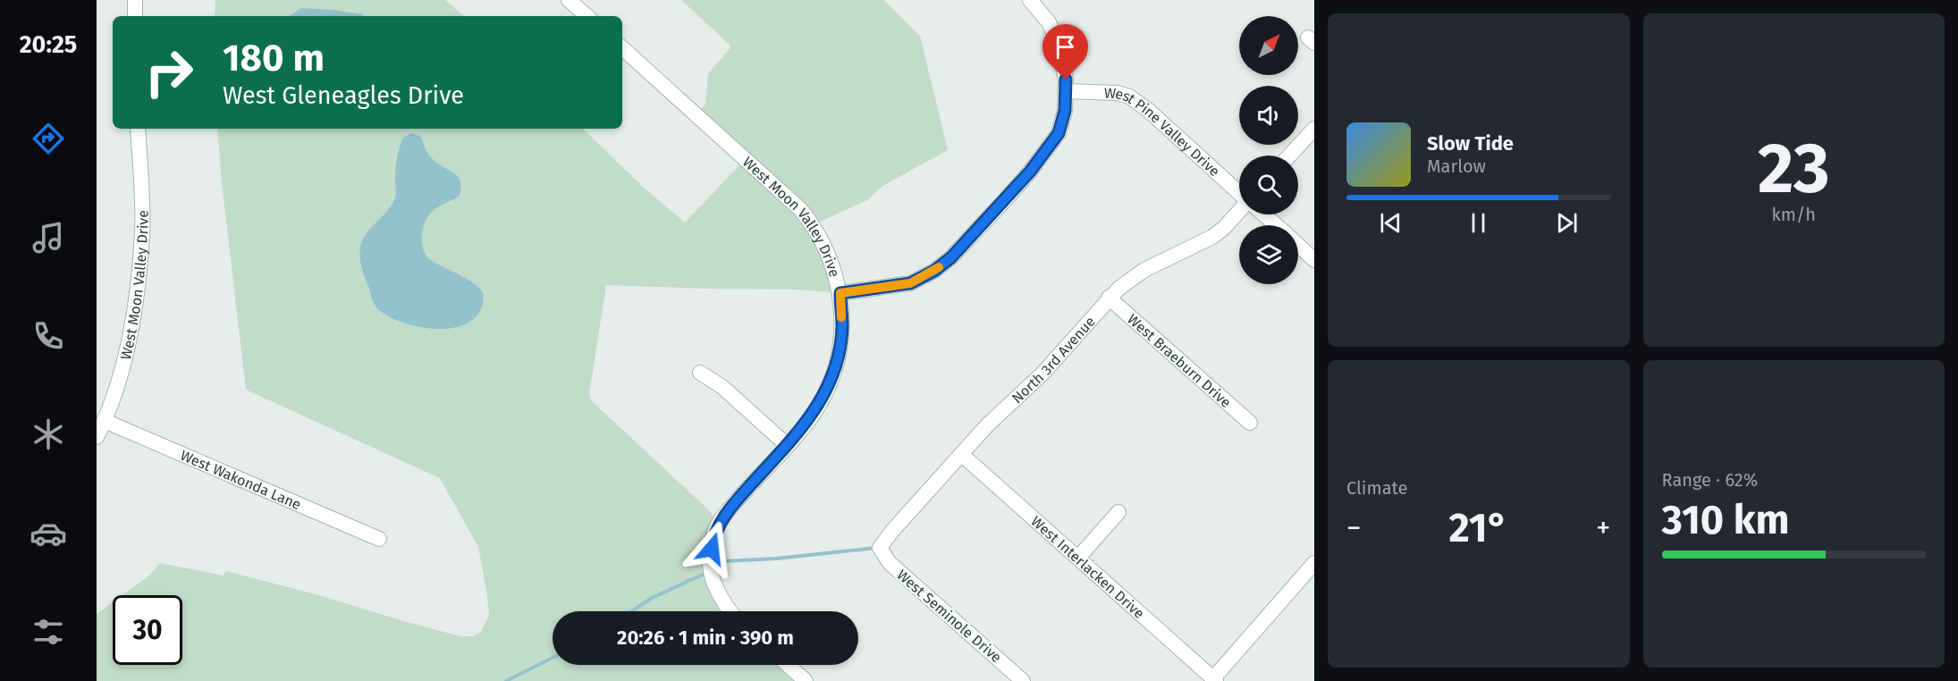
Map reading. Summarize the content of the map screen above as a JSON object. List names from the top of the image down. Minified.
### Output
{"streets":{"street":["West Pine Valley Drive","West Moon Valley Drive","North 3rd Avenue","West Braeburn Drive","West Wakonda Lane","West Interlacken Drive","West Seminole Drive"]},"crossings":[["West Moon Valley Drive","West Wakonda Lane"],["North 3rd Avenue","West Braeburn Drive"],["North 3rd Avenue","West Interlacken Drive"],["North 3rd Avenue","West Seminole Drive"]],"north":"top right","page":{"tabs":"20:25","tile":[["23","km/h"],"Climate",["Range · 62%","310 km"]],"turn":["180 m","West Gleneagles Drive"],"song":["Slow Tide","Marlow"],"heat":["−","21°","+"],"limit":"30","trip":"20:26 · 1 min · 390 m"}}
